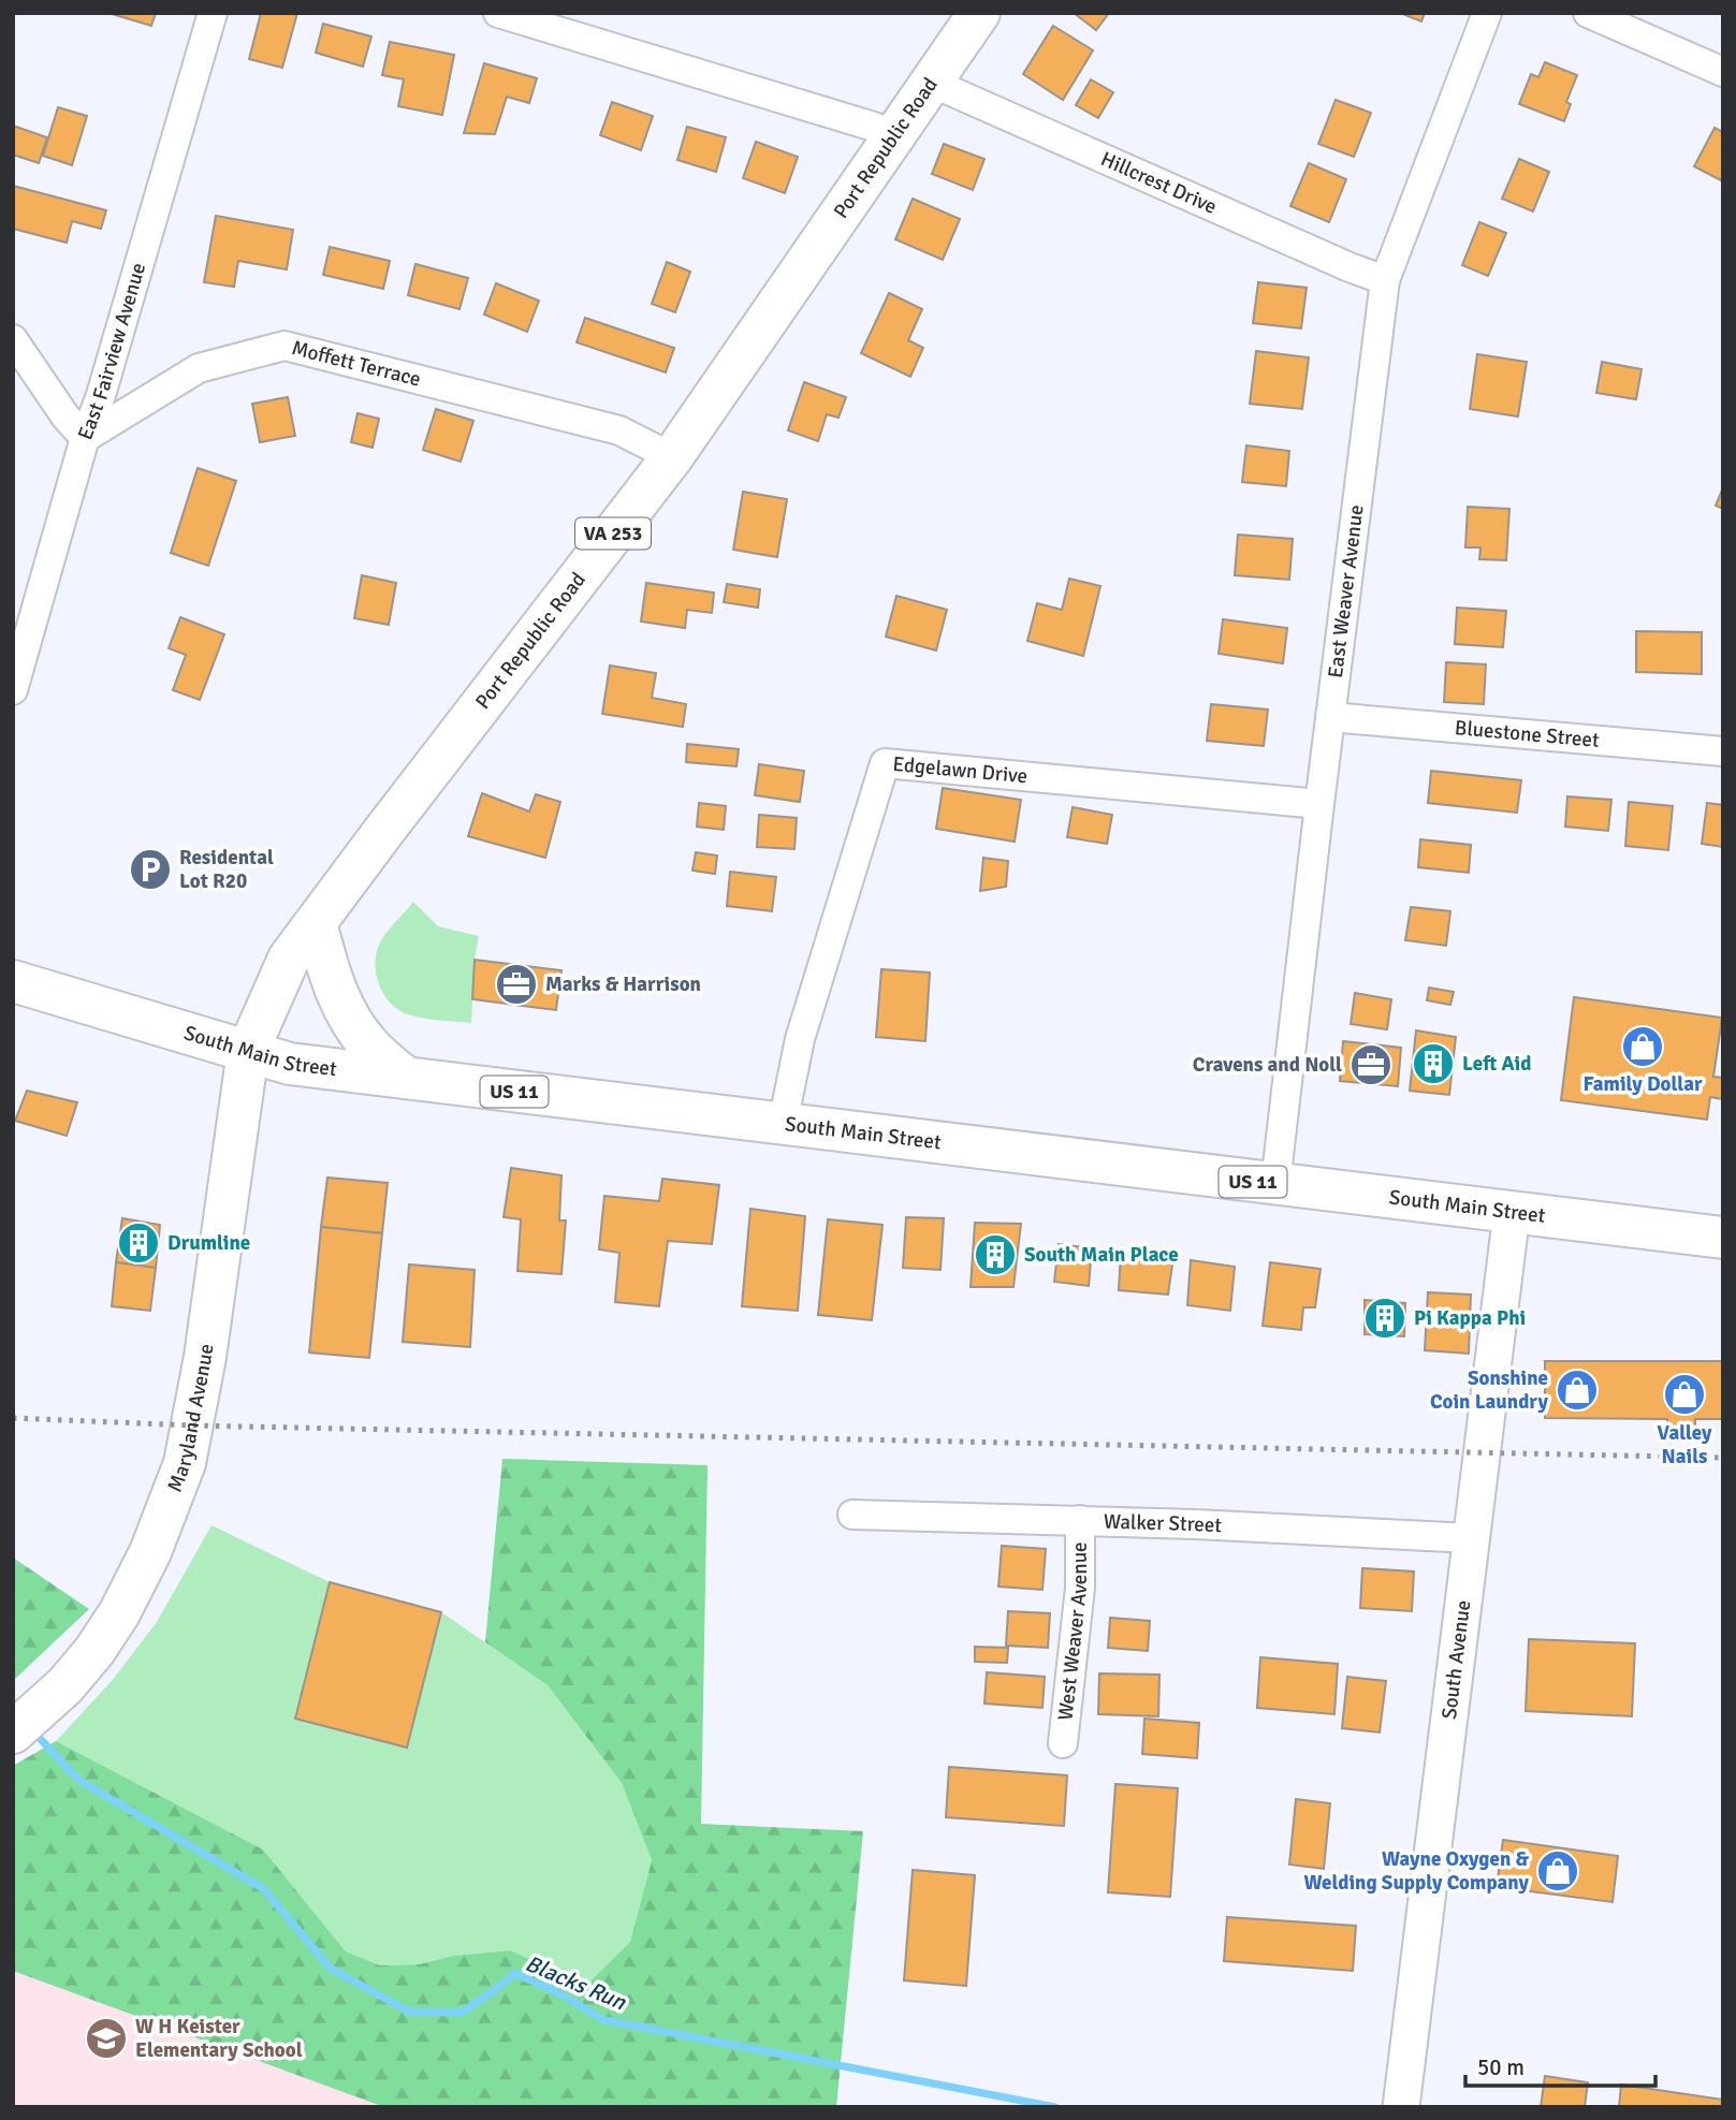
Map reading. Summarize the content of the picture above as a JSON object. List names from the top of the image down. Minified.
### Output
{"streets":{"main road":["Port Republic Road","VA 253","South Main Street","US 11","Maryland Avenue"],"street":["Hillcrest Drive","East Fairview Avenue","Moffett Terrace","East Weaver Avenue","Bluestone Street","Edgelawn Drive","Walker Street","West Weaver Avenue","South Avenue"]},"crossings":[["Port Republic Road","Hillcrest Drive"],["Port Republic Road","Moffett Terrace"],["Port Republic Road","South Main Street"],["Port Republic Road","Maryland Avenue"],["Hillcrest Drive","East Weaver Avenue"],["East Fairview Avenue","Moffett Terrace"],["East Weaver Avenue","Bluestone Street"],["East Weaver Avenue","Edgelawn Drive"],["East Weaver Avenue","South Main Street"],["Edgelawn Drive","South Main Street"],["South Main Street","Maryland Avenue"],["South Main Street","South Avenue"],["Walker Street","West Weaver Avenue"],["Walker Street","South Avenue"]],"water":["Blacks Run"],"places":{"parking":["Residental Lot R20"],"office":["Marks & Harrison","Cravens and Noll"],"shop":["Family Dollar","Sonshine Coin Laundry","Valley Nails","Wayne Oxygen & Welding Supply Company"],"building":["Left Aid","Drumline","South Main Place","Pi Kappa Phi"],"school or university":["W H Keister Elementary School"]},"scale_bar":"50 m"}
